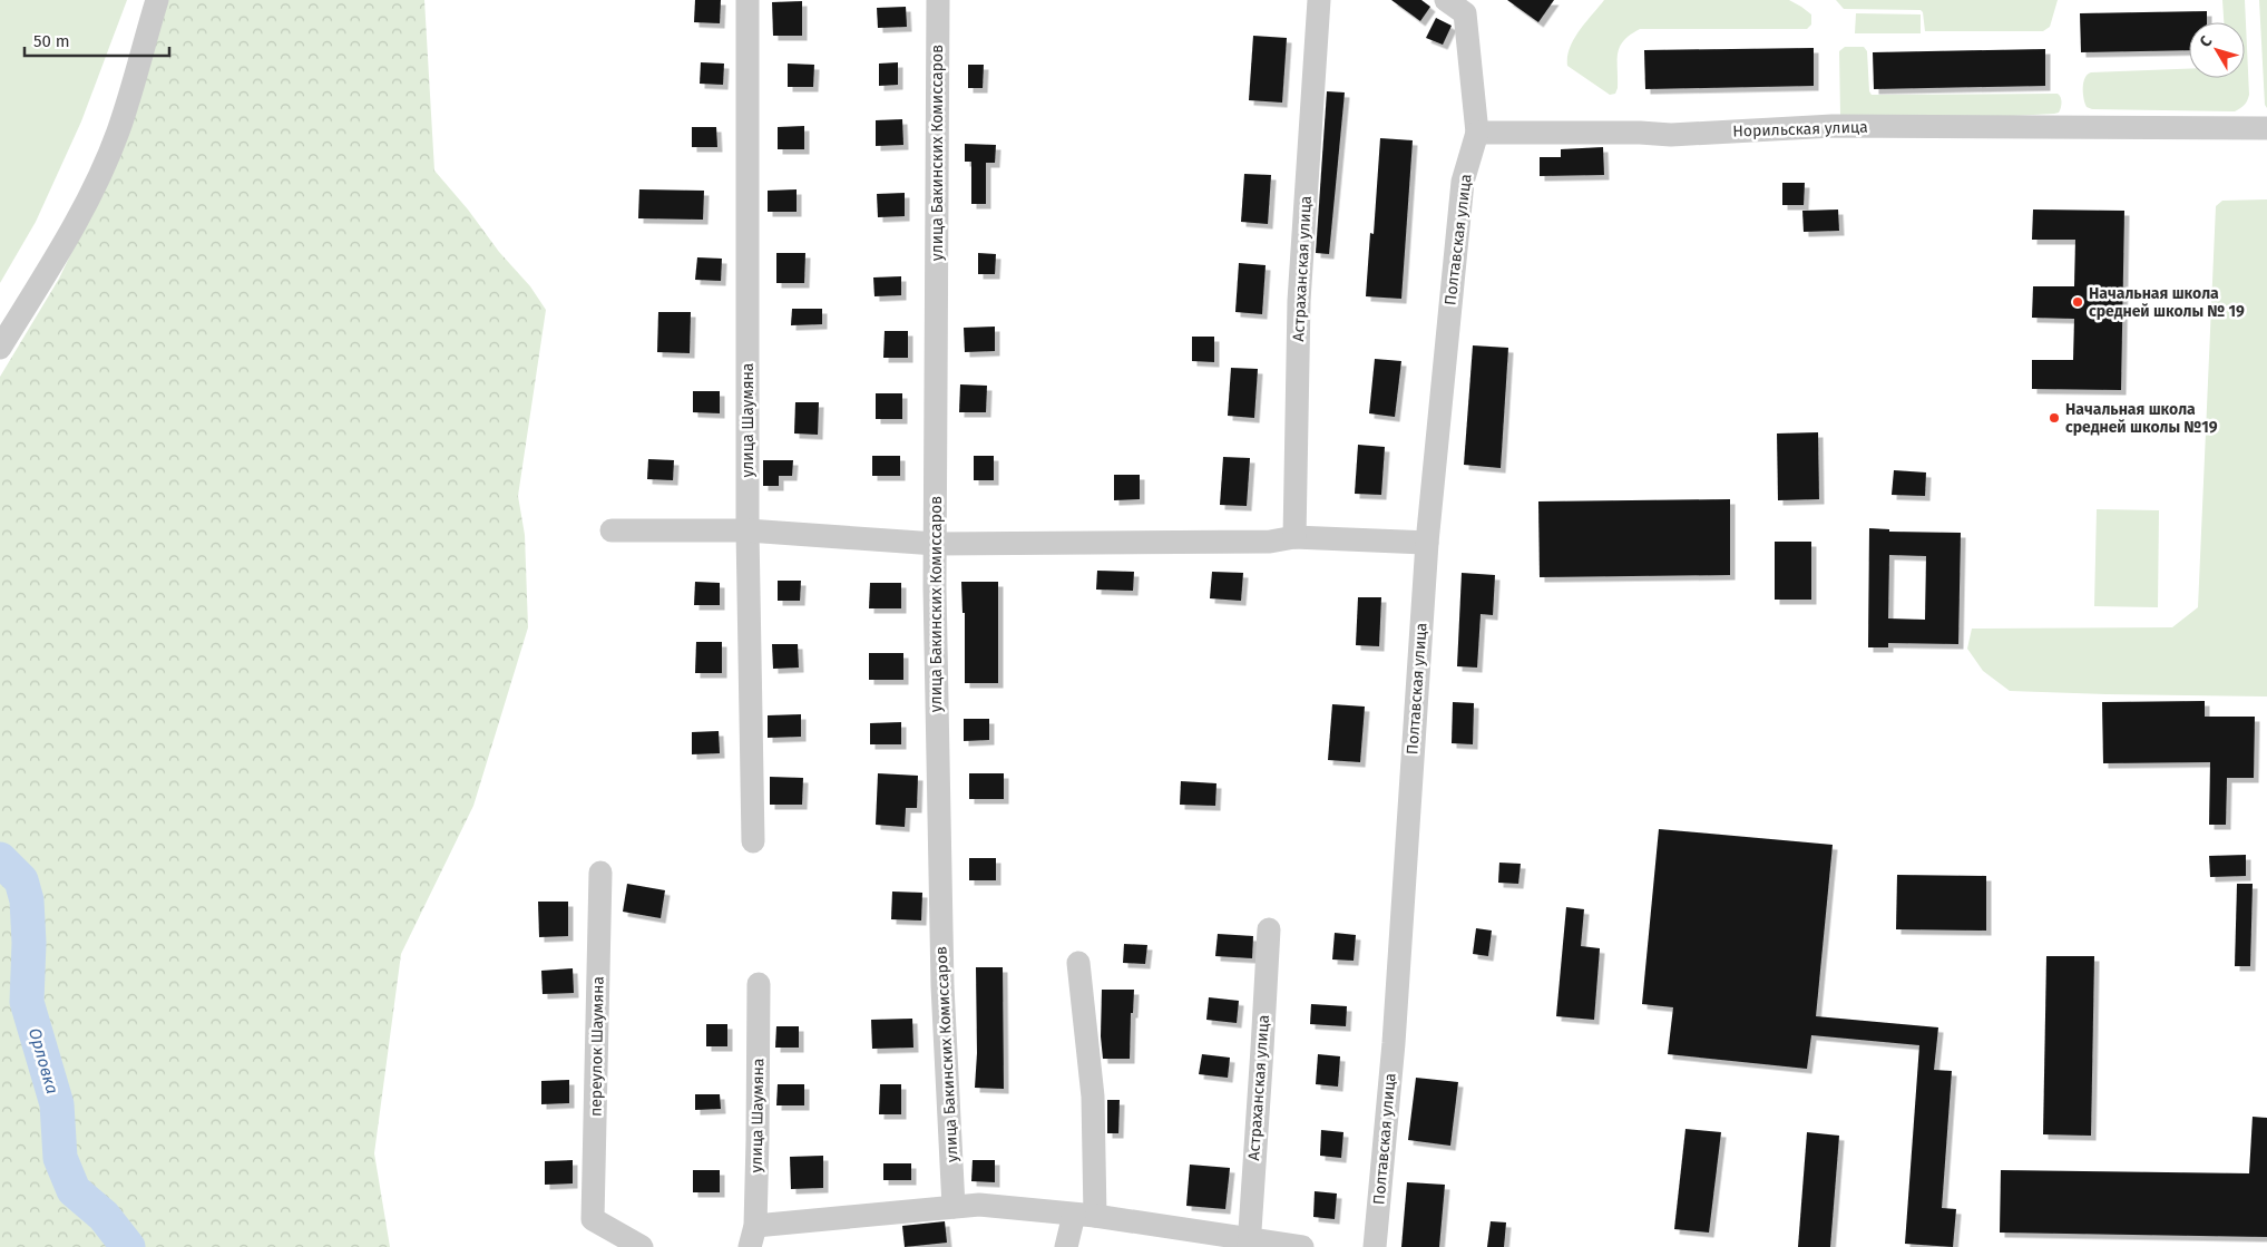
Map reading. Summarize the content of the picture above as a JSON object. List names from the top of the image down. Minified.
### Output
{"streets":{"street":["Норильская улица","улица Бакинских Комиссаров","Полтавская улица","Астраханская улица","улица Шаумяна","переулок Шаумяна"]},"crossings":[["Норильская улица","Полтавская улица"]],"water":["Орловка"],"places":["Начальная школа средней школы № 19","Начальная школа средней школы №19"],"scale_bar":"50 m","north":"top left"}
